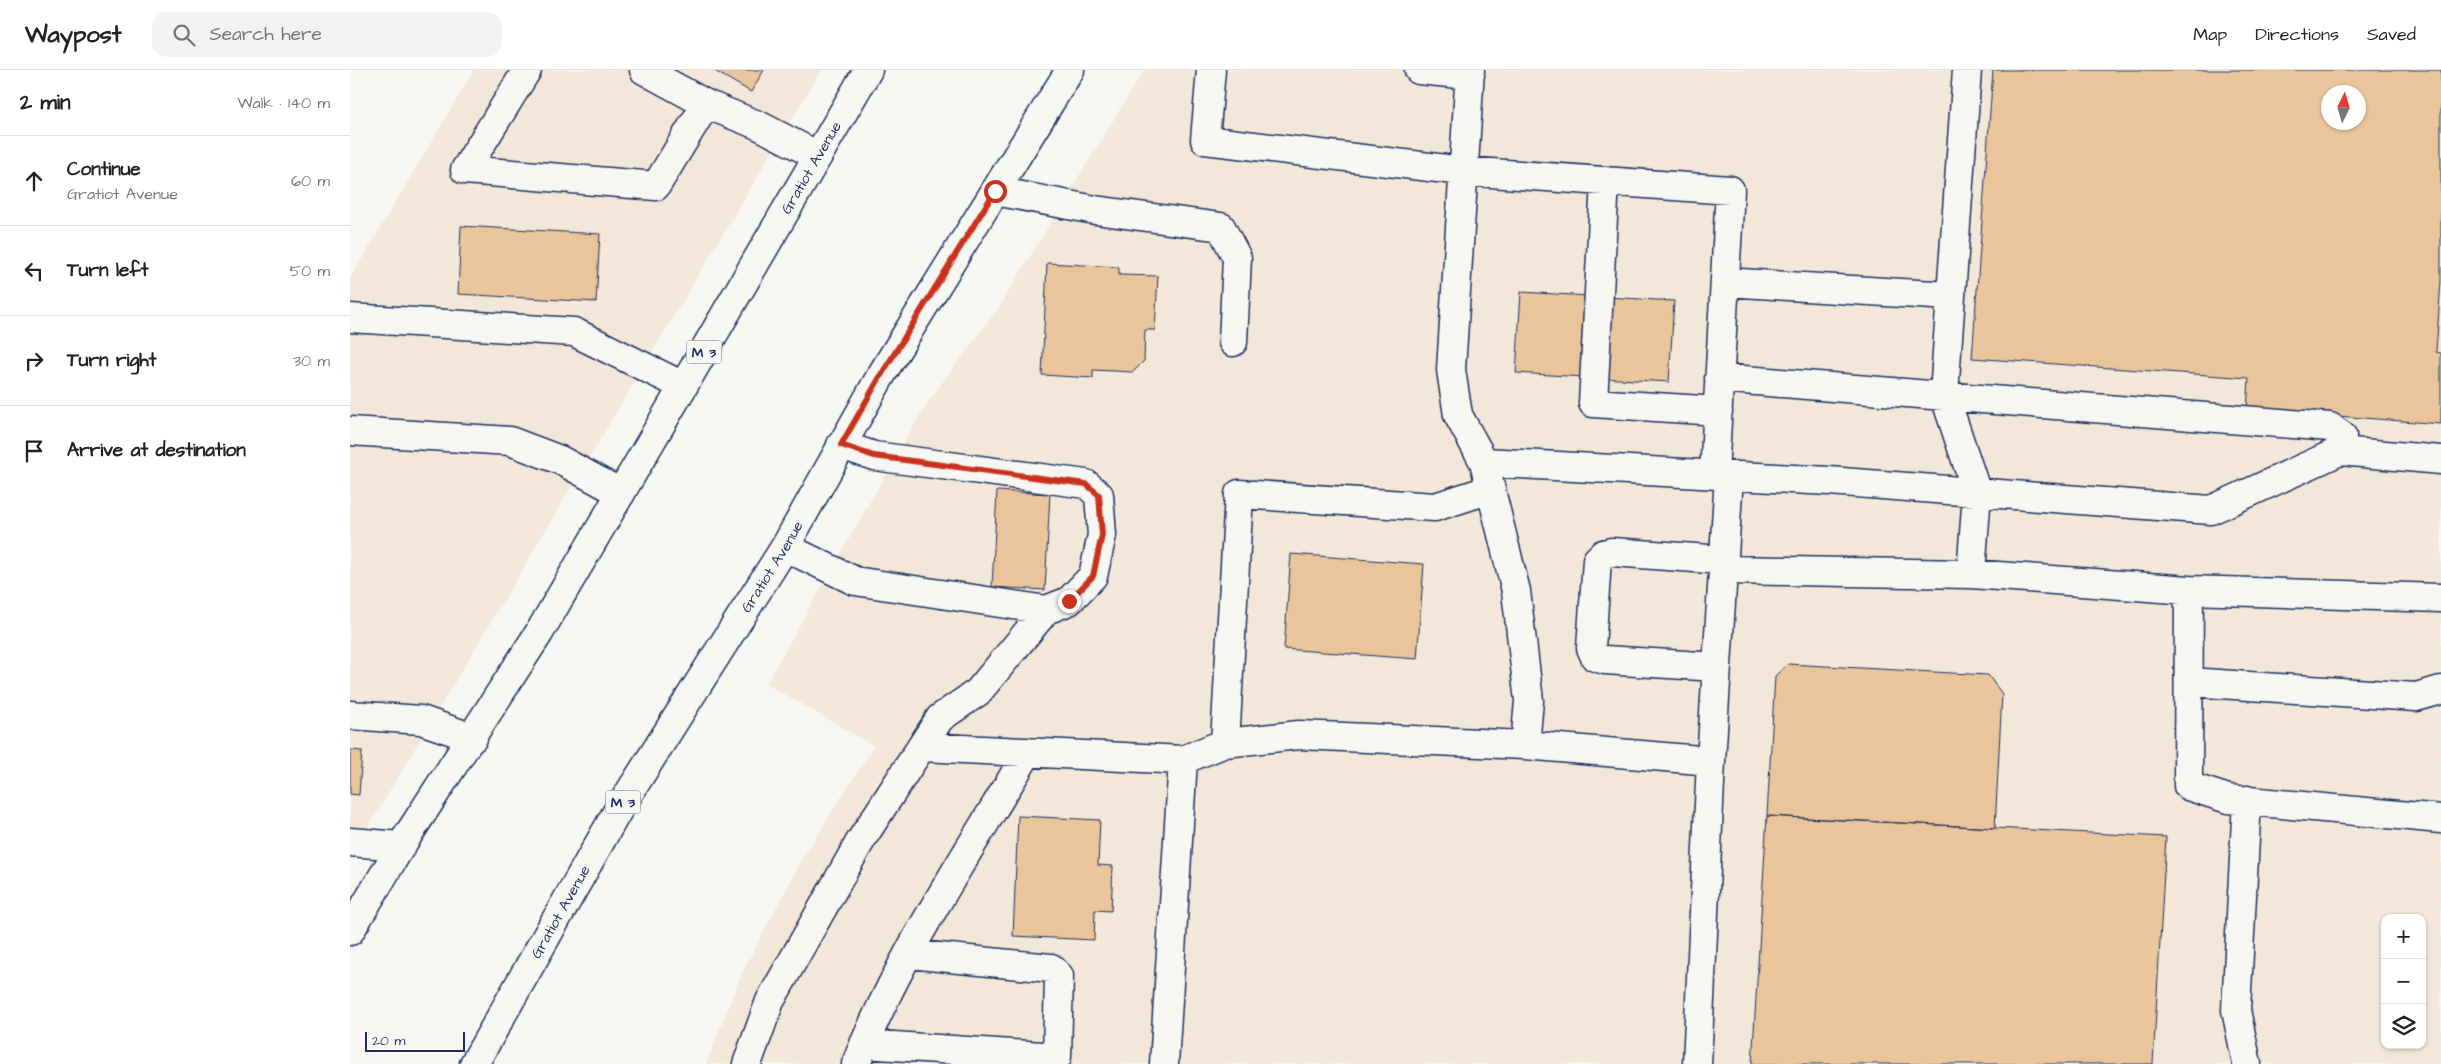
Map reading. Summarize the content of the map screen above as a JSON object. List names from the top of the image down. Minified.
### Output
{"streets":{"main road":["Gratiot Avenue","M 3"]},"scale_bar":"20 m","north":"top","page":{"header":"Waypost","search":"Search here","nav":["Map","Directions","Saved"],"heading":["2 min","Walk · 140 m"],"list":[["Continue","Gratiot Avenue","60 m"],["Turn left","50 m"],["Turn right","30 m"],"Arrive at destination"],"map_buttons":["+","−"],"scale":"20 m"}}
